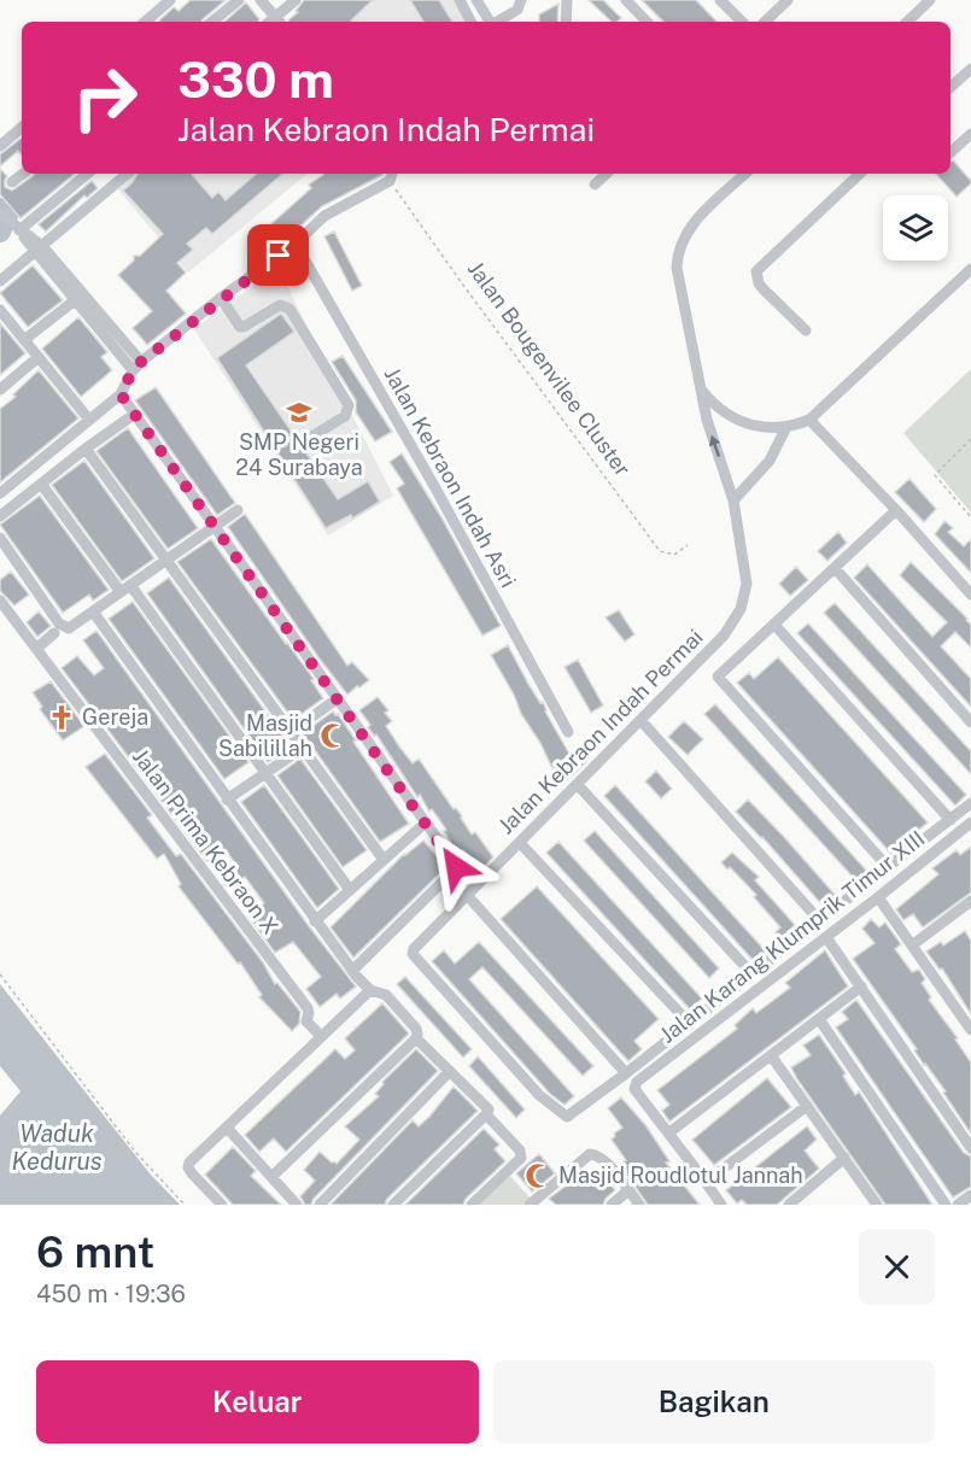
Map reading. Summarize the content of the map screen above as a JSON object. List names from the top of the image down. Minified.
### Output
{"streets":{"street":["Jalan Kebraon Indah Asri","Jalan Kebraon Indah Permai","Jalan Prima Kebraon X","Jalan Karang Klumprik Timur XIII"],"path":["Jalan Bougenvilee Cluster"]},"water":["Waduk Kedurus"],"places":{"school or university":["SMP Negeri 24 Surabaya"],"church":["Gereja"],"mosque":["Masjid Sabilillah","Masjid Roudlotul Jannah"]},"page":{"turn":["330 m","Jalan Kebraon Indah Permai"],"heading":["6 mnt","450 m · 19:36"],"buttons":["Keluar","Bagikan"]}}
